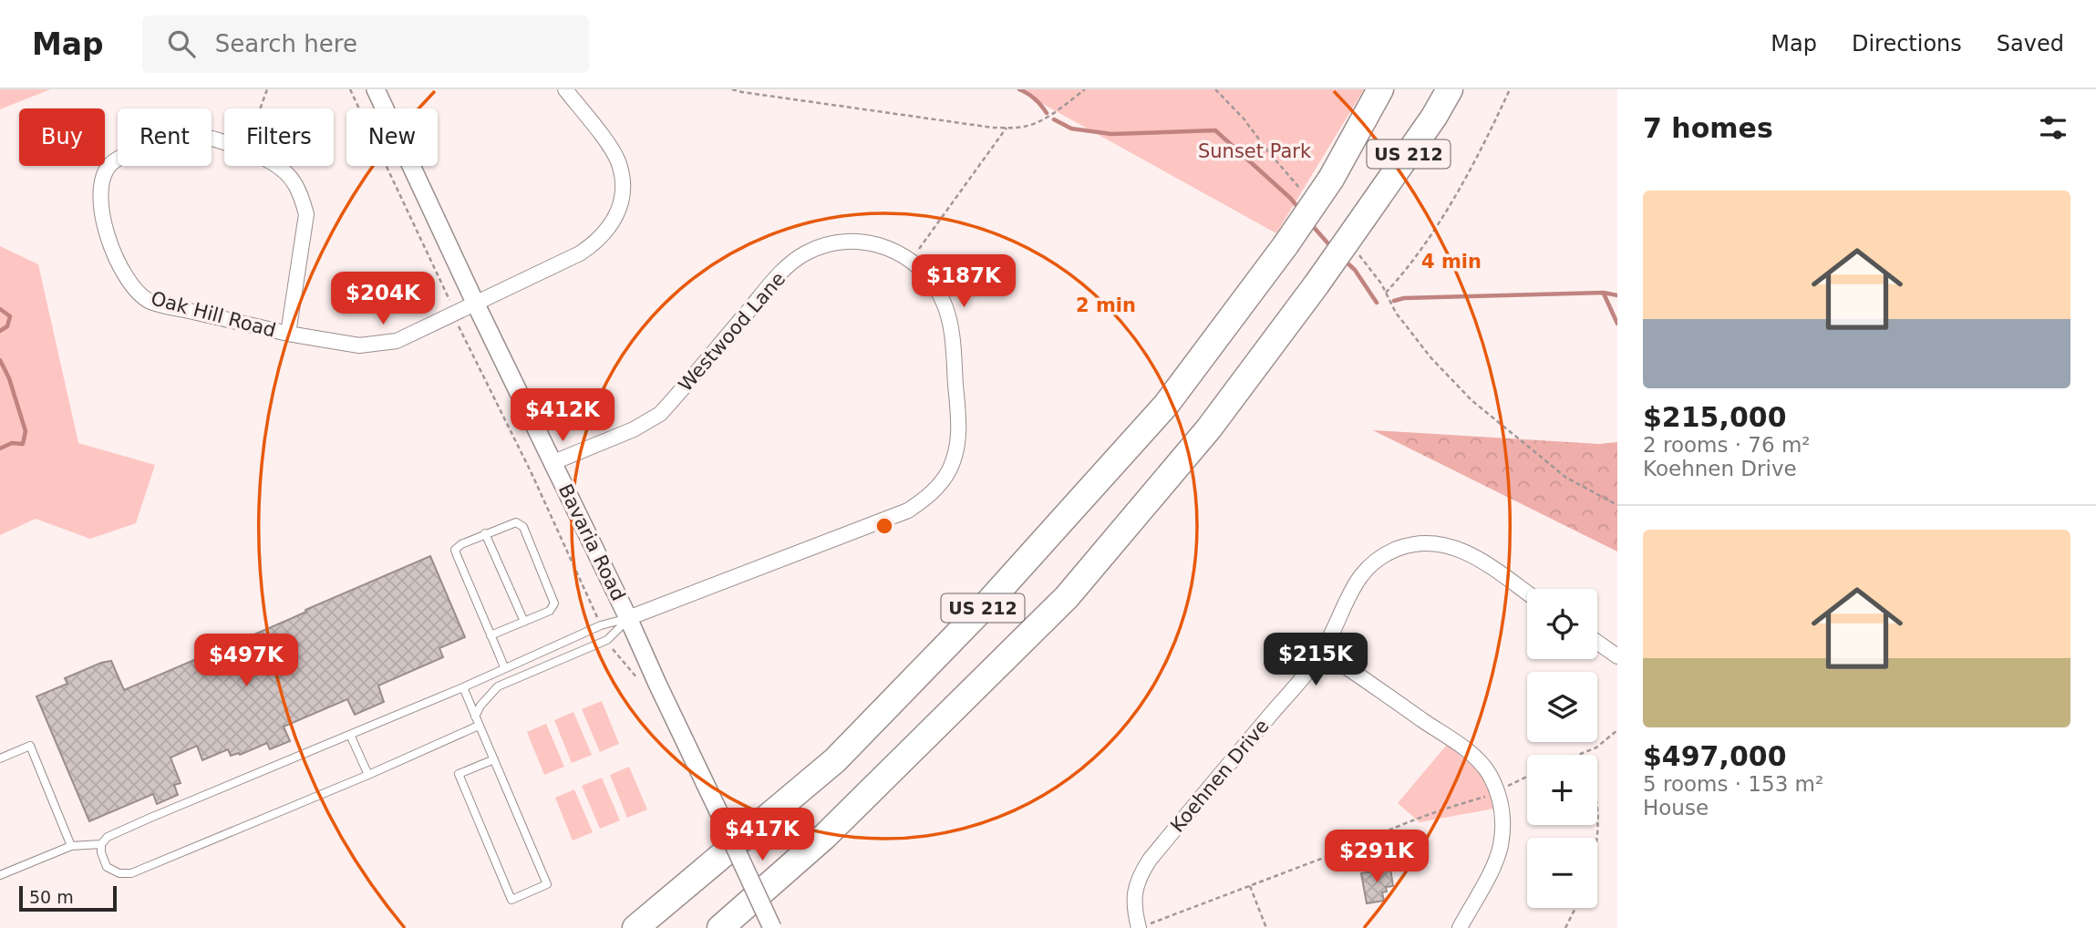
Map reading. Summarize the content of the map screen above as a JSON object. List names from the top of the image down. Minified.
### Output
{"streets":{"highway":["US 212"],"street":["Oak Hill Road","Westwood Lane","Bavaria Road","Koehnen Drive"]},"crossings":[["Oak Hill Road","Bavaria Road"],["Westwood Lane","Bavaria Road"]],"parks":["Sunset Park"],"scale_bar":"50 m","page":{"header":"Map","search":"Search here","nav":["Map","Directions","Saved"],"heading":"7 homes","chip":["Buy","Rent","Filters","New"],"list":[{"name":"$215,000","note":"2 rooms · 76 m² · Koehnen Drive"},{"name":"$497,000","note":"5 rooms · 153 m² · House"}],"price":["$187K","$204K","$412K","$215K","$497K","$417K","$291K"],"map_buttons":["+","−"],"scale":"50 m"},"rings":["4 min","2 min"]}
